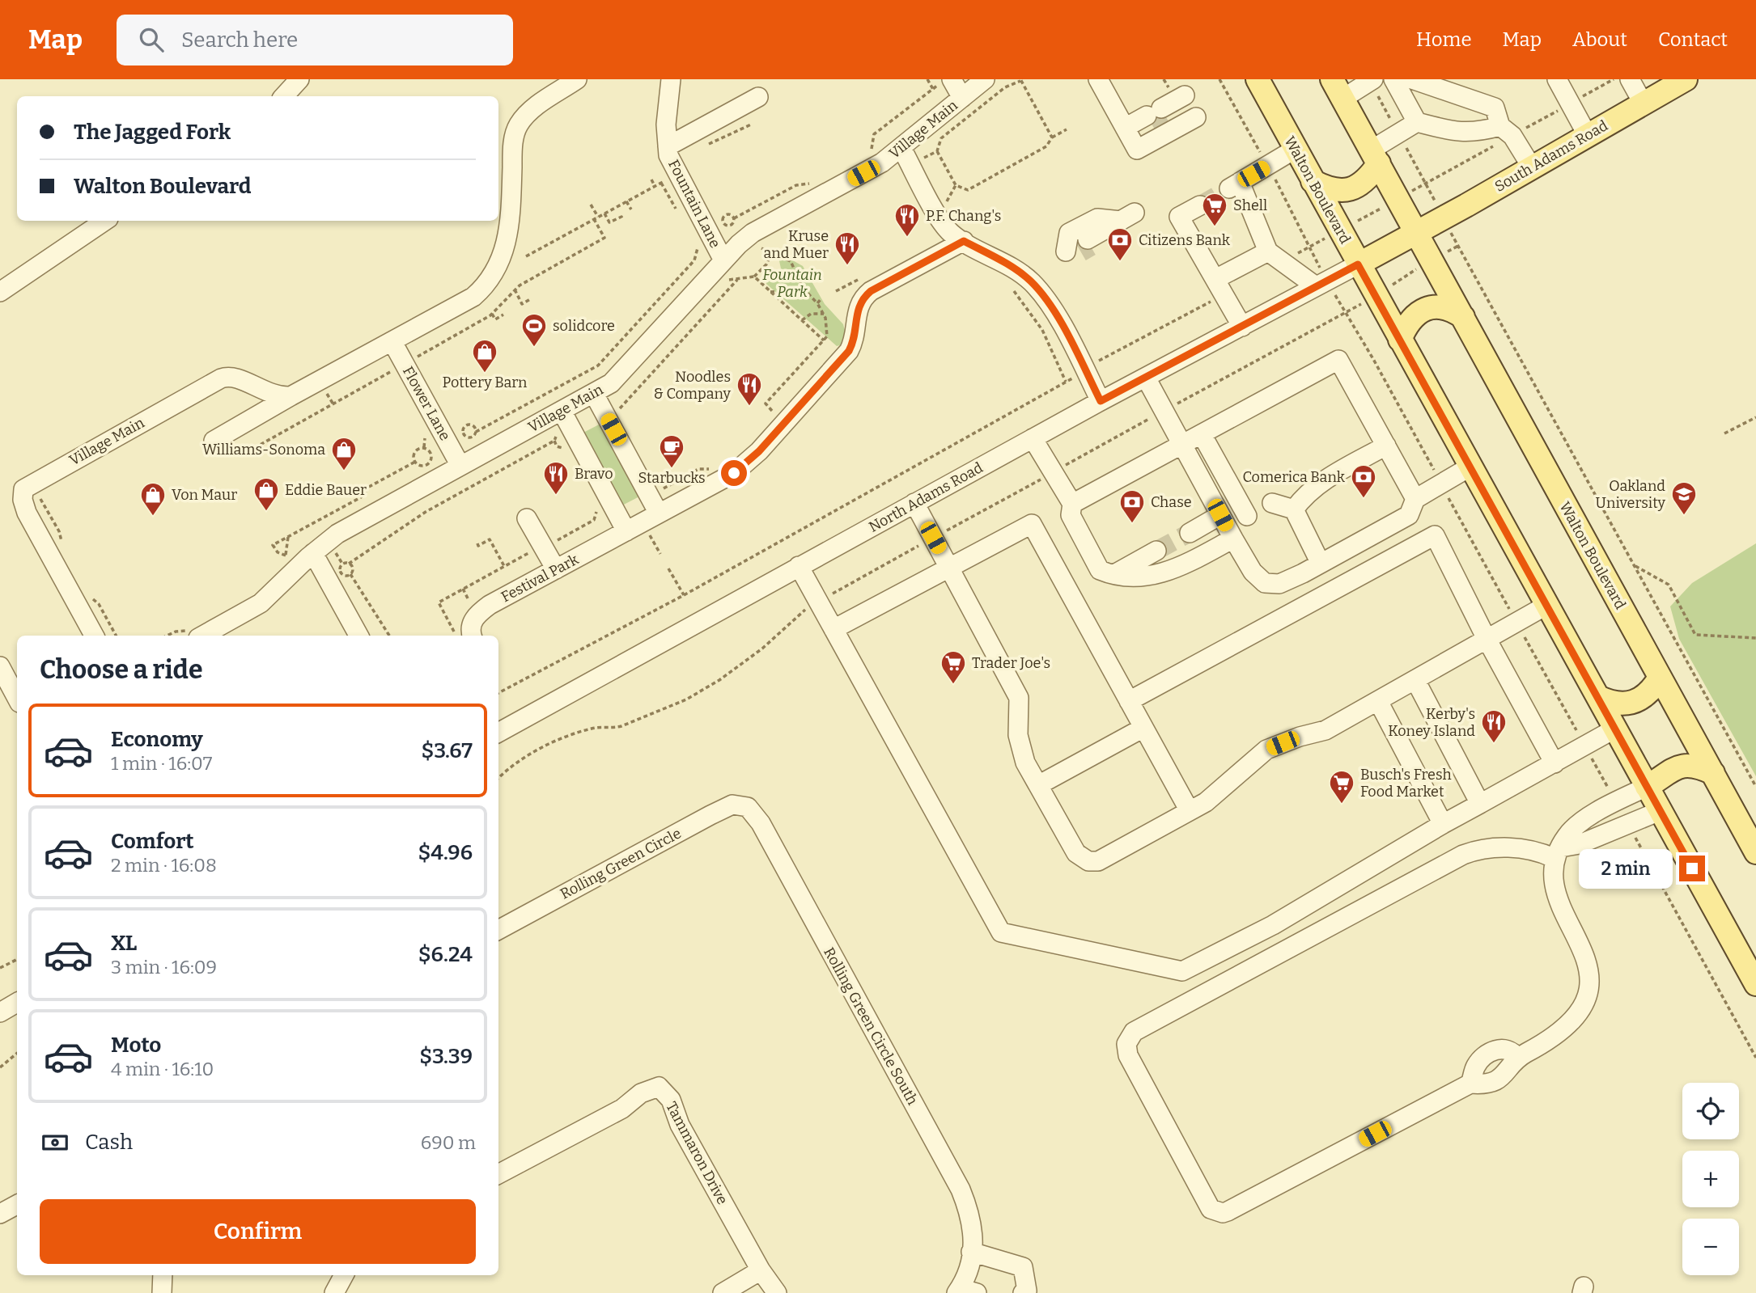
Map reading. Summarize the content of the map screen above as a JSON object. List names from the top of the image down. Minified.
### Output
{"streets":{"main road":["South Adams Road","Walton Boulevard"],"street":["Village Main","Fountain Lane","Flower Lane","North Adams Road","Festival Park","Rolling Green Circle","Rolling Green Circle South","Tammaron Drive"]},"crossings":[["Village Main","Fountain Lane"],["Village Main","Flower Lane"],["South Adams Road","Walton Boulevard"],["South Adams Road","North Adams Road"],["Walton Boulevard","North Adams Road"],["Rolling Green Circle","Rolling Green Circle South"]],"parks":["Fountain Park"],"places":{"supermarket":["Shell","Trader Joe's","Busch's Fresh Food Market"],"restaurant":["P.F. Chang's","Kruse and Muer","Noodles & Company","Bravo","Kerby's Koney Island"],"bank":["Citizens Bank","Comerica Bank","Chase"],"sports":["solidcore"],"shop":["Pottery Barn","Williams-Sonoma","Eddie Bauer","Von Maur"],"cafe":["Starbucks"],"school or university":["Oakland University"]},"page":{"header":"Map","search":"Search here","nav":["Home","Map","About","Contact"],"banner":["The Jagged Fork","Walton Boulevard"],"heading":"Choose a ride","list":[{"name":"Economy","note":"1 min · 16:07","value":"$3.67"},{"name":"Comfort","note":"2 min · 16:08","value":"$4.96"},{"name":"XL","note":"3 min · 16:09","value":"$6.24"},{"name":"Moto","note":"4 min · 16:10","value":"$3.39"}],"bubble":"2 min","map_buttons":["+","−"],"pay":["Cash","690 m"],"buttons":"Confirm"}}
